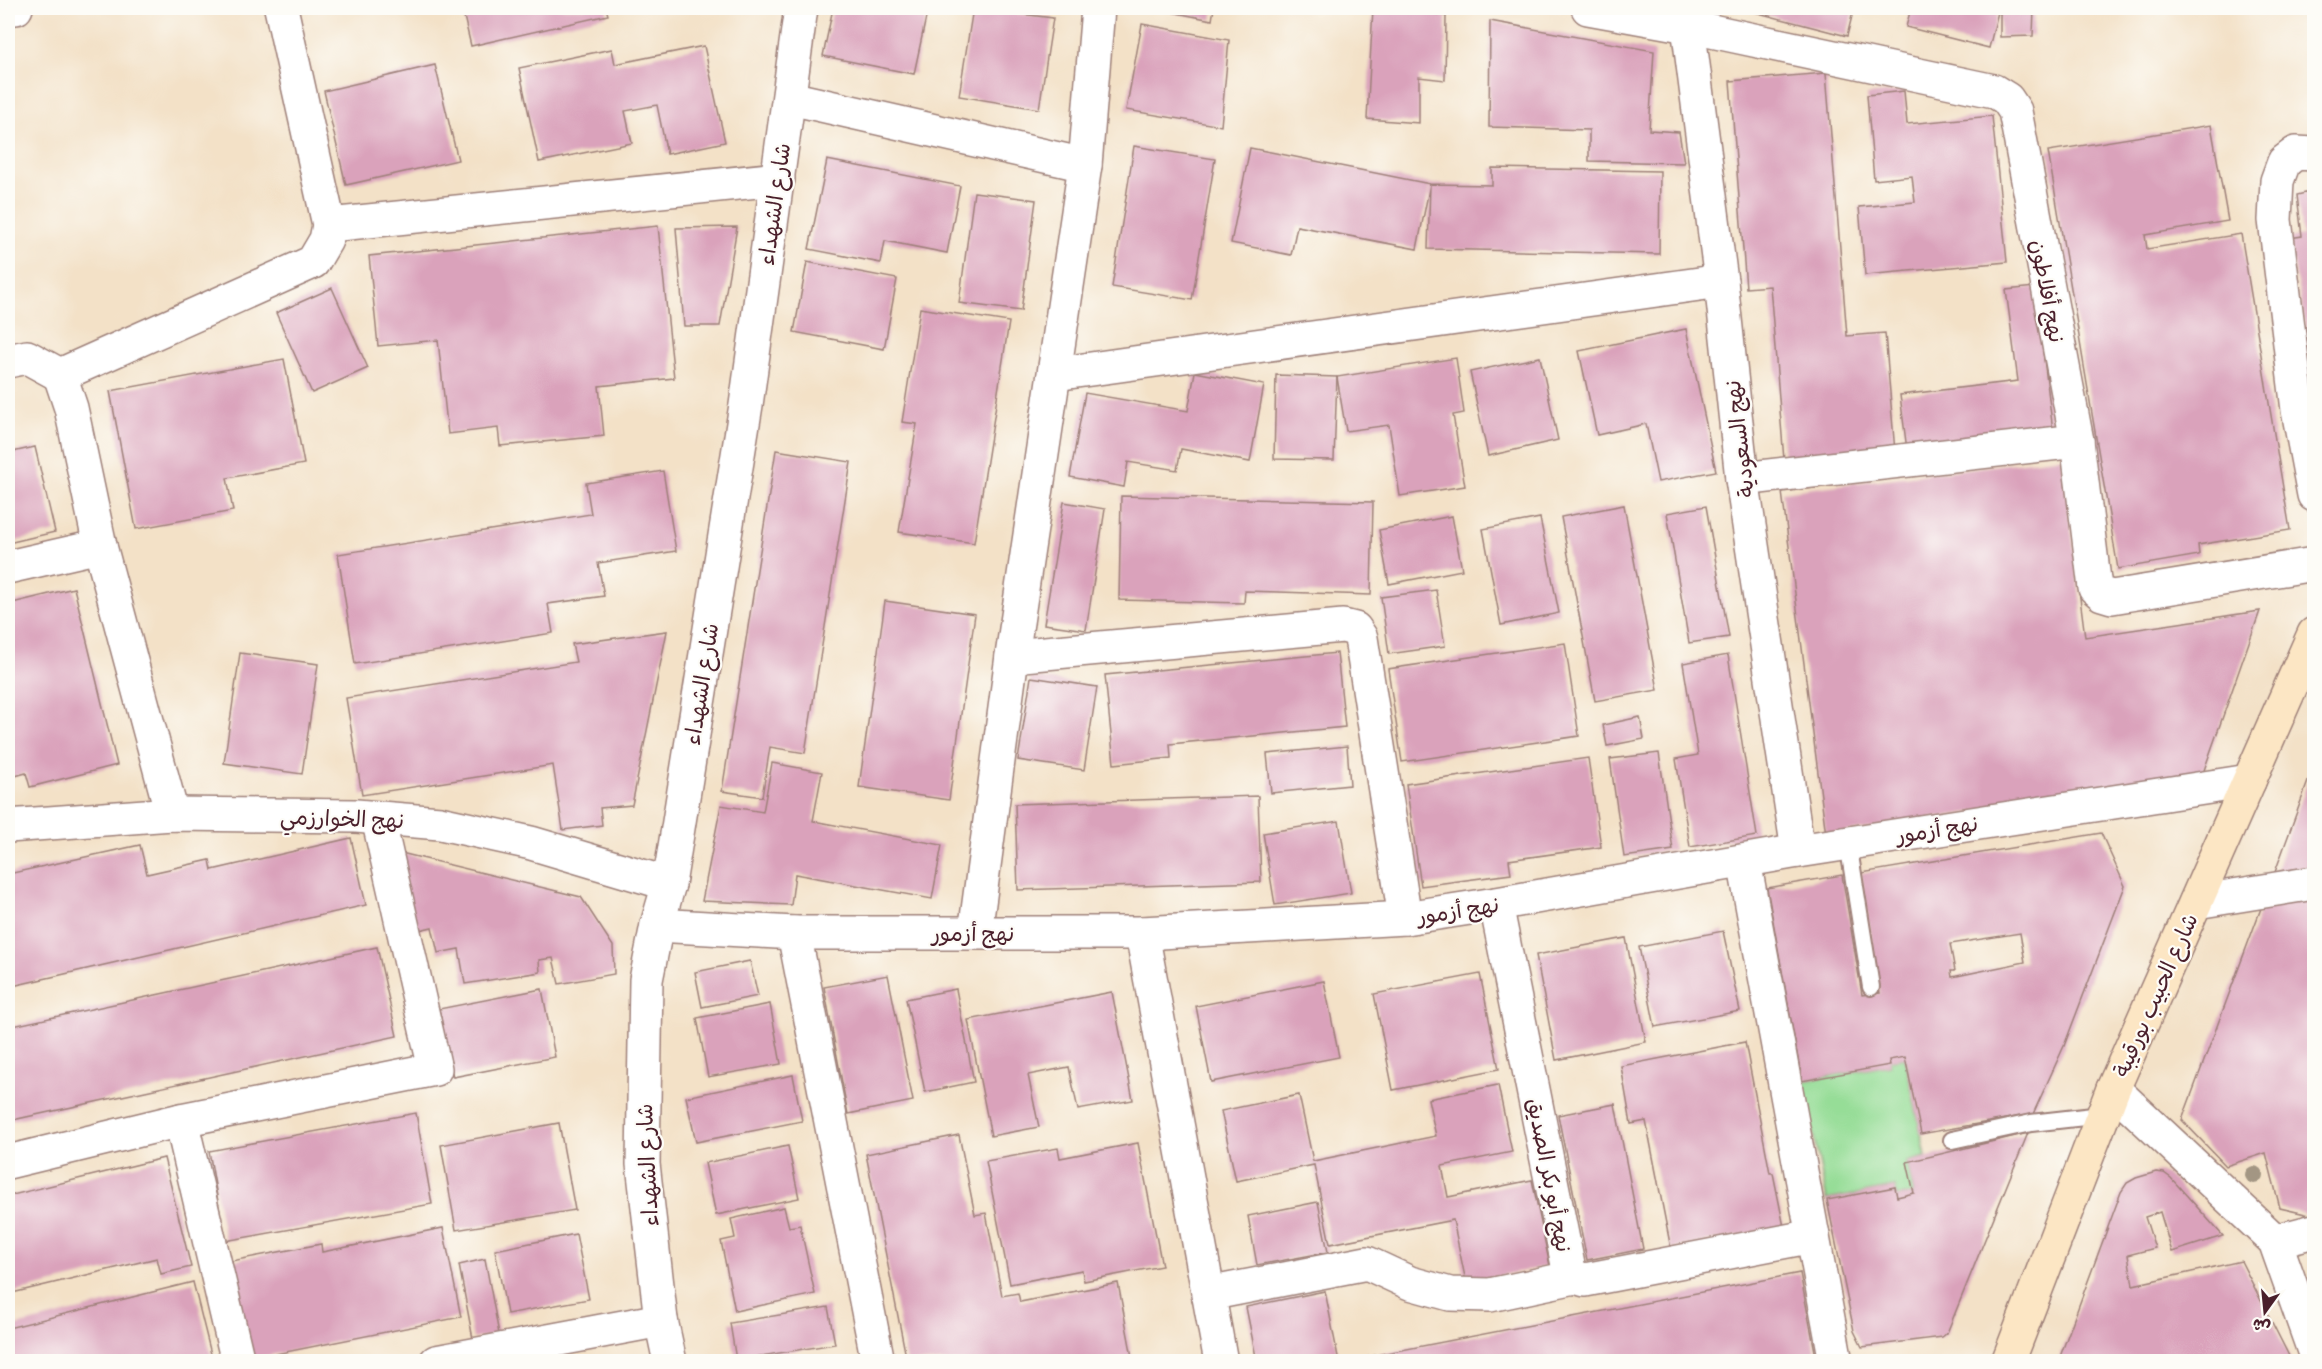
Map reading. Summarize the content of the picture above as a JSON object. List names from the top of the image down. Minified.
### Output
{"streets":{"main road":["شارع الحبيب بورقيبة"],"street":["شارع الشهداء","نهج أفلاطون","نهج السعودية","نهج الخوارزمي","نهج أزمور","نهج أبو بكر الصديق"]},"crossings":[["شارع الشهداء","نهج الخوارزمي"],["شارع الشهداء","نهج أزمور"],["نهج أفلاطون","نهج السعودية"],["نهج السعودية","نهج أزمور"],["نهج أزمور","شارع الحبيب بورقيبة"],["نهج أزمور","نهج أبو بكر الصديق"]],"north":"bottom"}
